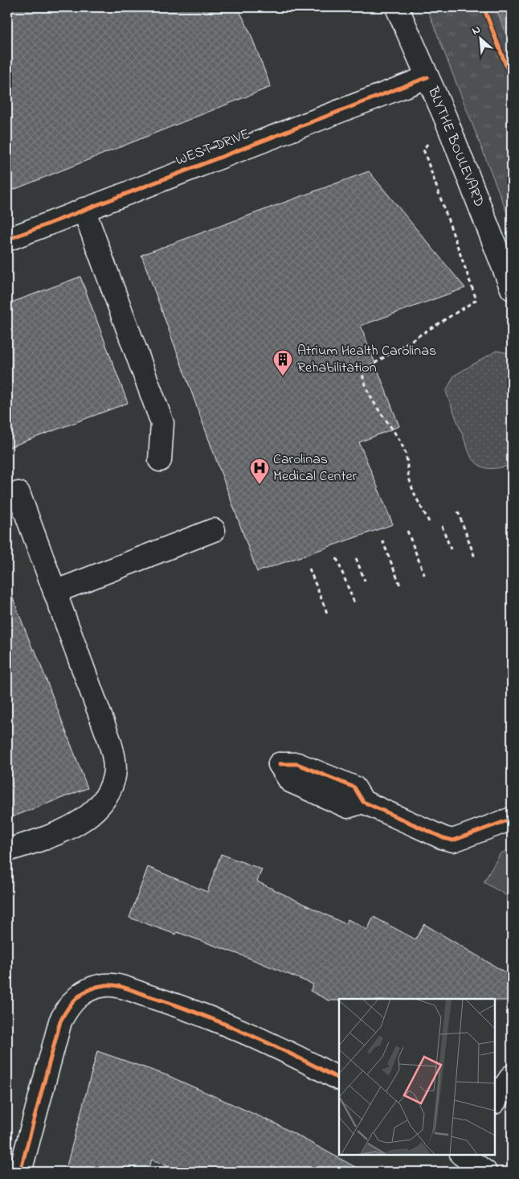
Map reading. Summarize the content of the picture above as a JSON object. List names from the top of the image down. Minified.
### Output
{"streets":{"street":["BLYTHE BOULEVARD","WEST DRIVE"]},"crossings":[["BLYTHE BOULEVARD","WEST DRIVE"]],"places":{"building":["Atrium Health Carolinas Rehabilitation"],"hospital":["Carolinas Medical Center"]},"north":"top left"}
